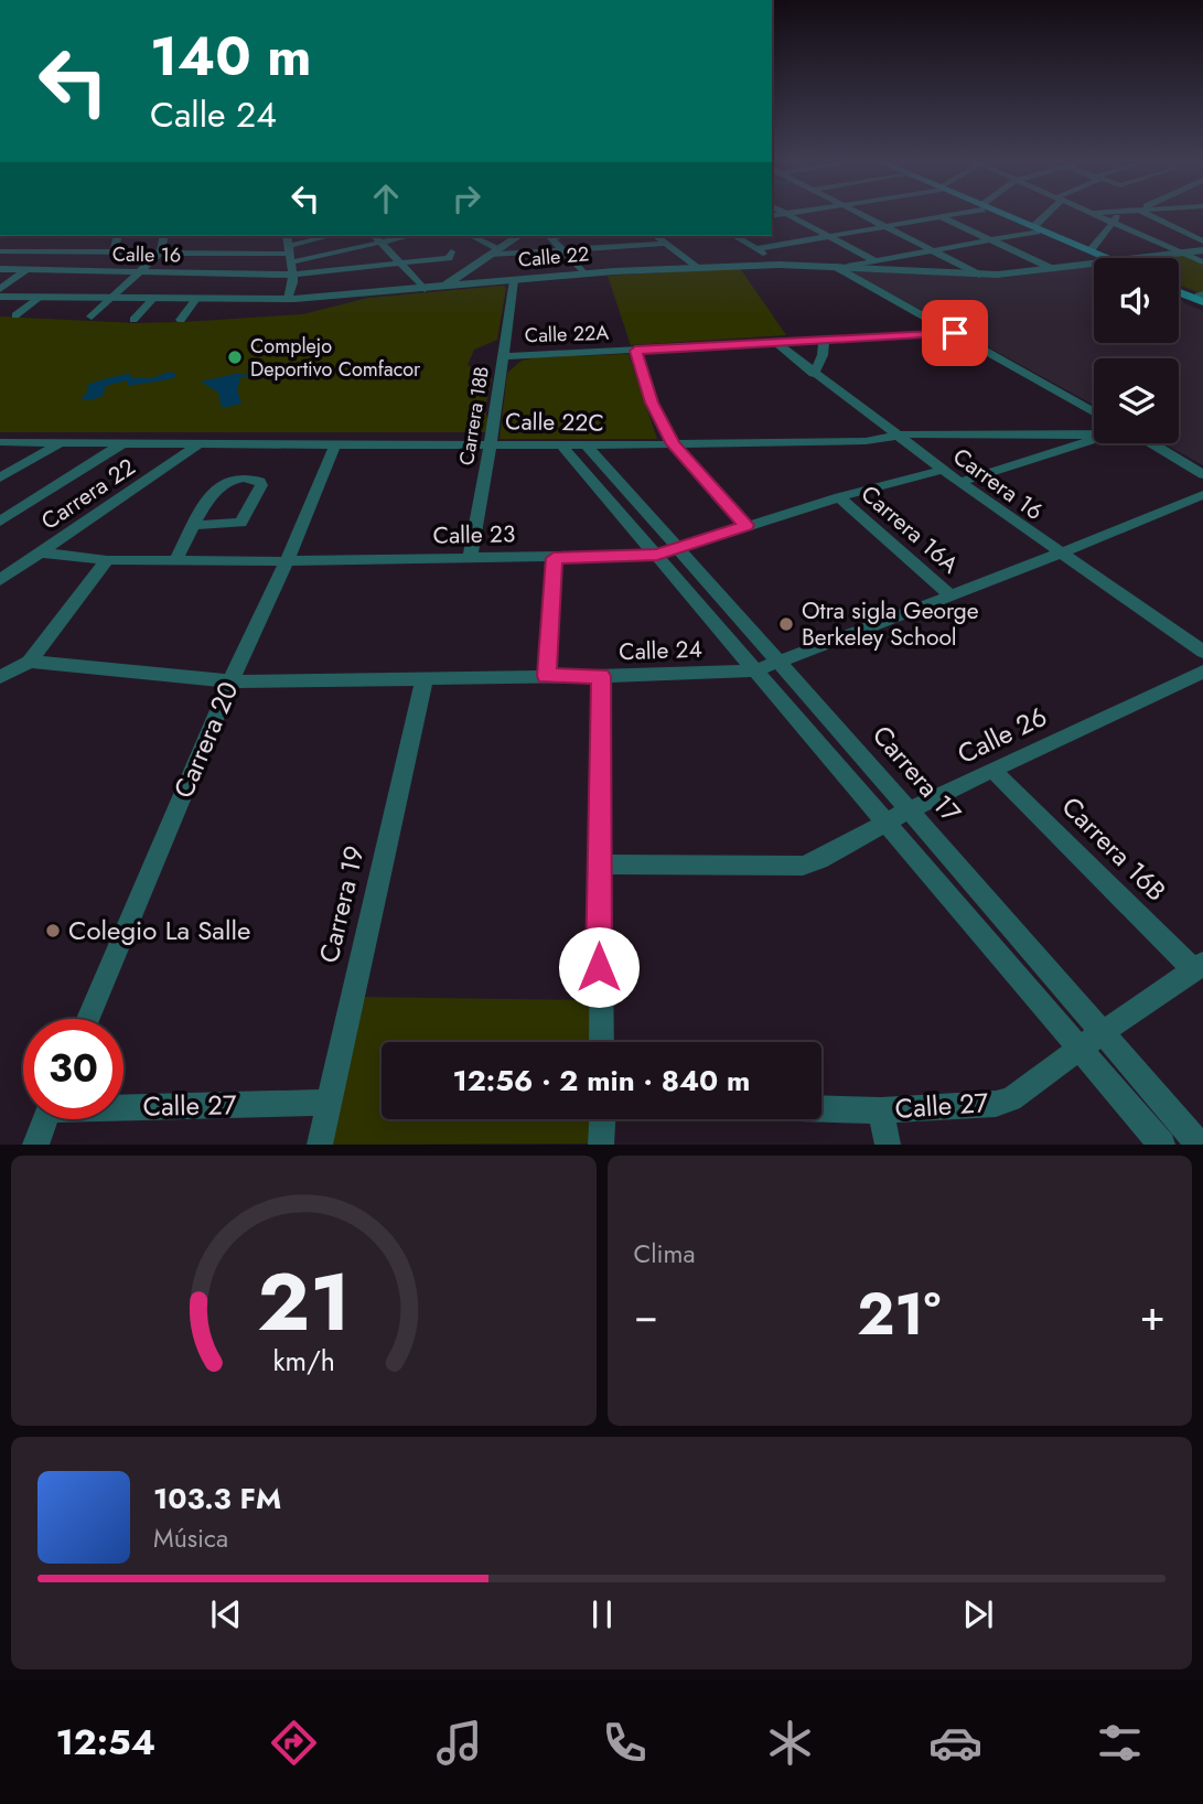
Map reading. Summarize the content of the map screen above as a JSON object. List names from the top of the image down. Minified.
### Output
{"streets":{"street":["Calle 16","Calle 22","Calle 22A","Carrera 18B","Calle 22C","Carrera 16","Carrera 22","Carrera 16A","Calle 23","Calle 24","Calle 26","Carrera 20","Carrera 17","Carrera 16B","Carrera 19","Calle 27"]},"crossings":[["Calle 22","Carrera 18B"],["Calle 22A","Carrera 18B"],["Calle 22A","Carrera 16"],["Carrera 18B","Calle 22C"],["Carrera 18B","Calle 23"],["Calle 22C","Carrera 16"],["Calle 22C","Carrera 22"],["Calle 22C","Carrera 20"],["Calle 22C","Carrera 17"],["Carrera 16","Calle 23"],["Carrera 16","Calle 24"],["Carrera 22","Calle 23"],["Carrera 16A","Calle 23"],["Carrera 16A","Calle 24"],["Calle 23","Carrera 20"],["Calle 23","Carrera 17"],["Calle 24","Carrera 20"],["Calle 24","Carrera 17"],["Calle 24","Carrera 19"],["Calle 26","Carrera 17"],["Calle 26","Carrera 16B"],["Carrera 17","Calle 27"],["Carrera 16B","Calle 27"],["Carrera 19","Calle 27"]],"places":["Complejo Deportivo Comfacor","Otra sigla George Berkeley School","Colegio La Salle"],"page":{"turn":["140 m","Calle 24"],"limit":"30","trip":"12:56 · 2 min · 840 m","tile":"Clima","heat":["−","21°","+"],"song":["103.3 FM","Música"],"tabs":"12:54","gauge":["21","km/h"]}}
